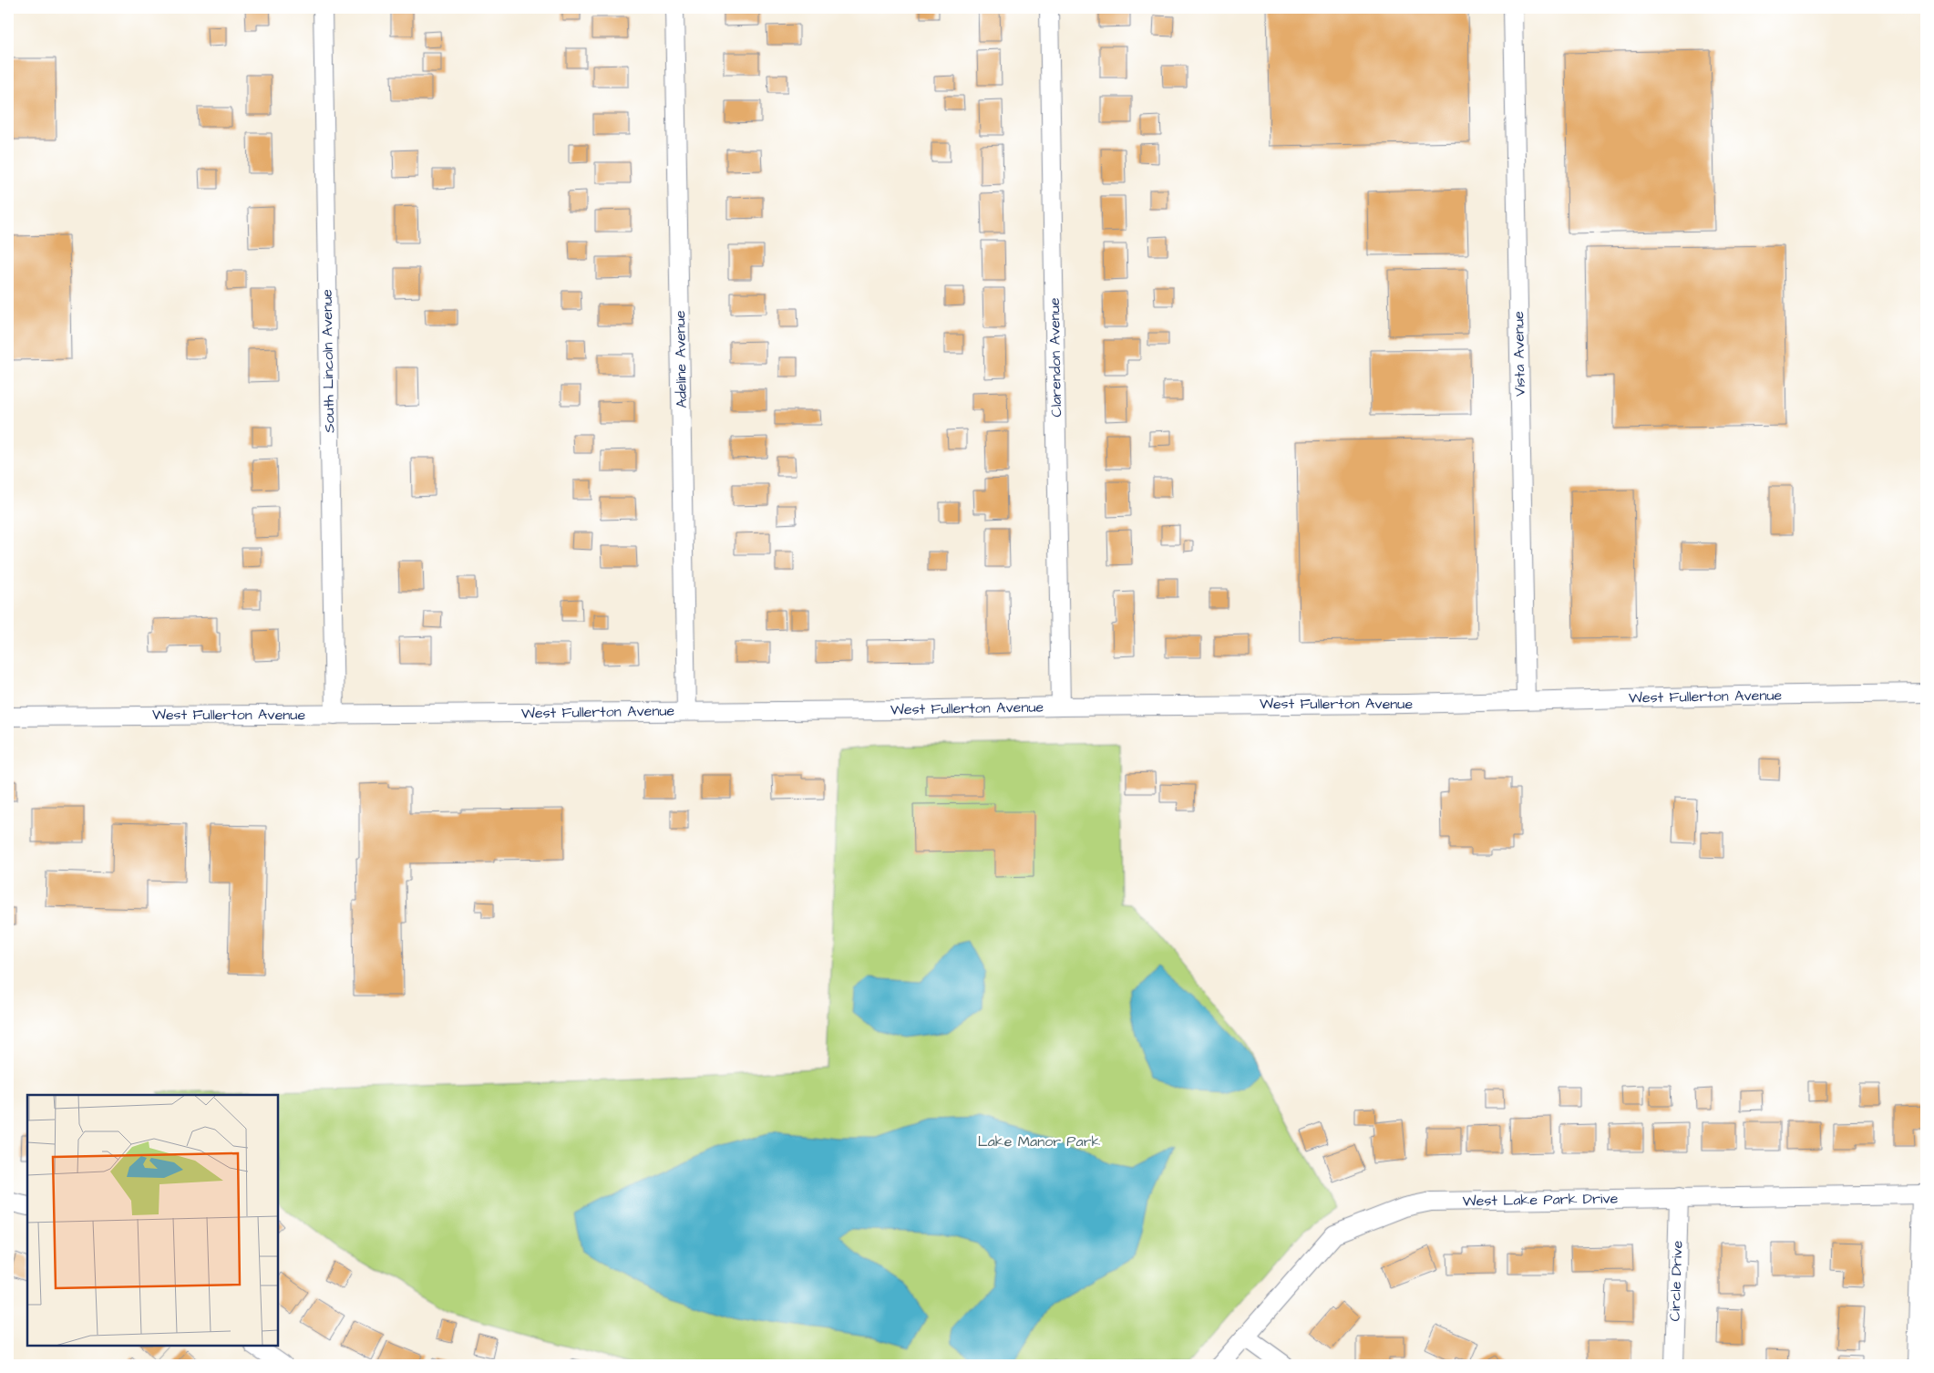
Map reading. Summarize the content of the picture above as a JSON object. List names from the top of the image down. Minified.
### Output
{"streets":{"street":["Vista Avenue","Clarendon Avenue","Adeline Avenue","South Lincoln Avenue","West Fullerton Avenue","West Lake Park Drive","Circle Drive"]},"crossings":[["Vista Avenue","West Fullerton Avenue"],["Clarendon Avenue","West Fullerton Avenue"],["Adeline Avenue","West Fullerton Avenue"],["South Lincoln Avenue","West Fullerton Avenue"],["West Lake Park Drive","Circle Drive"]],"parks":["Lake Manor Park"]}
